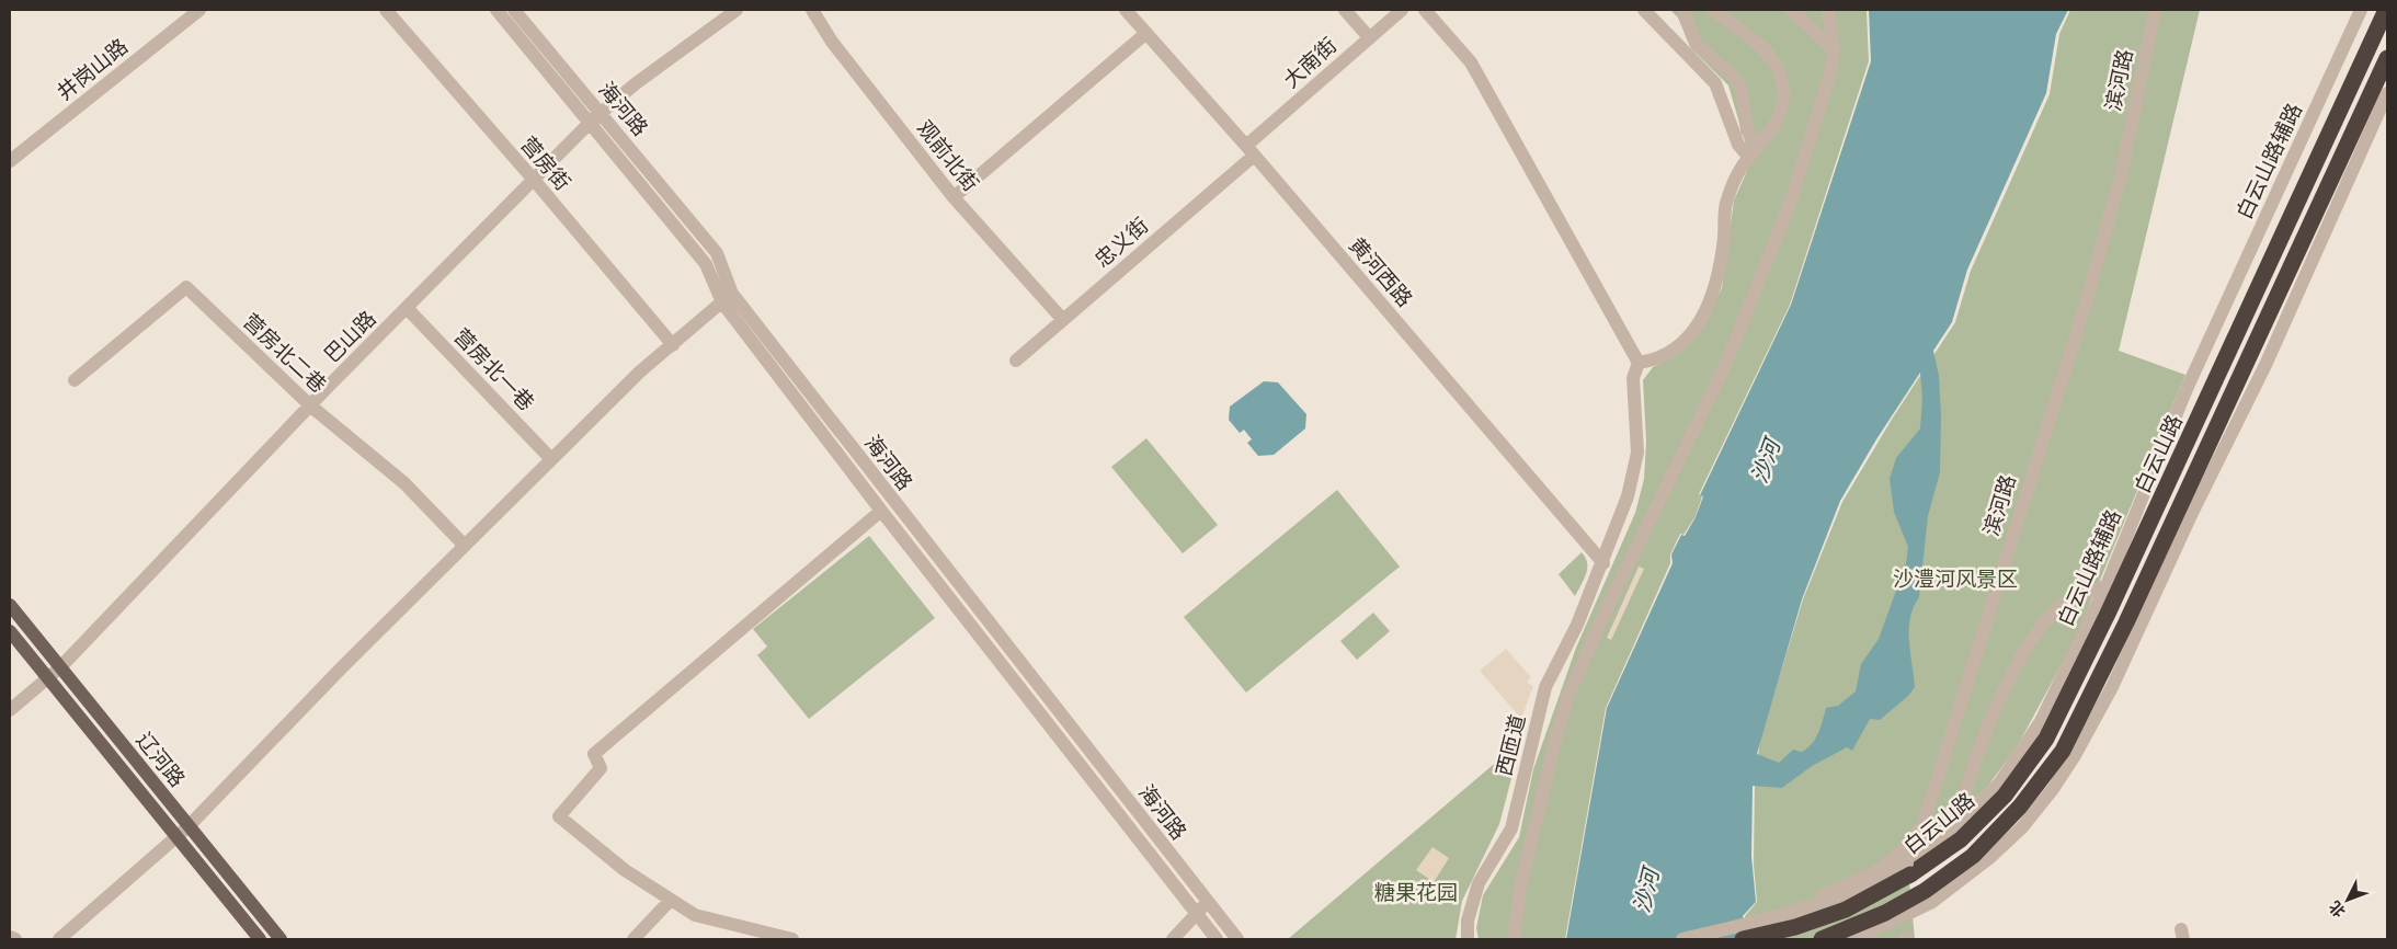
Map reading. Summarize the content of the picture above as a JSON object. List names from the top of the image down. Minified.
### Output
{"streets":{"highway":["白云山路"],"main road":["辽河路"],"street":["大南街","井岗山路","滨河路","海河路","观前北街","白云山路辅路","营房街","忠义街","黄河西路","巴山路","营房北二巷","营房北一巷","西匝道"]},"crossings":[["大南街","忠义街"],["大南街","黄河西路"],["海河路","巴山路"],["观前北街","忠义街"],["白云山路辅路","白云山路"],["营房街","巴山路"],["忠义街","黄河西路"],["黄河西路","西匝道"],["巴山路","营房北二巷"],["巴山路","营房北一巷"],["巴山路","辽河路"]],"water":["沙河"],"parks":["沙澧河风景区","糖果花园"],"north":"bottom left"}
